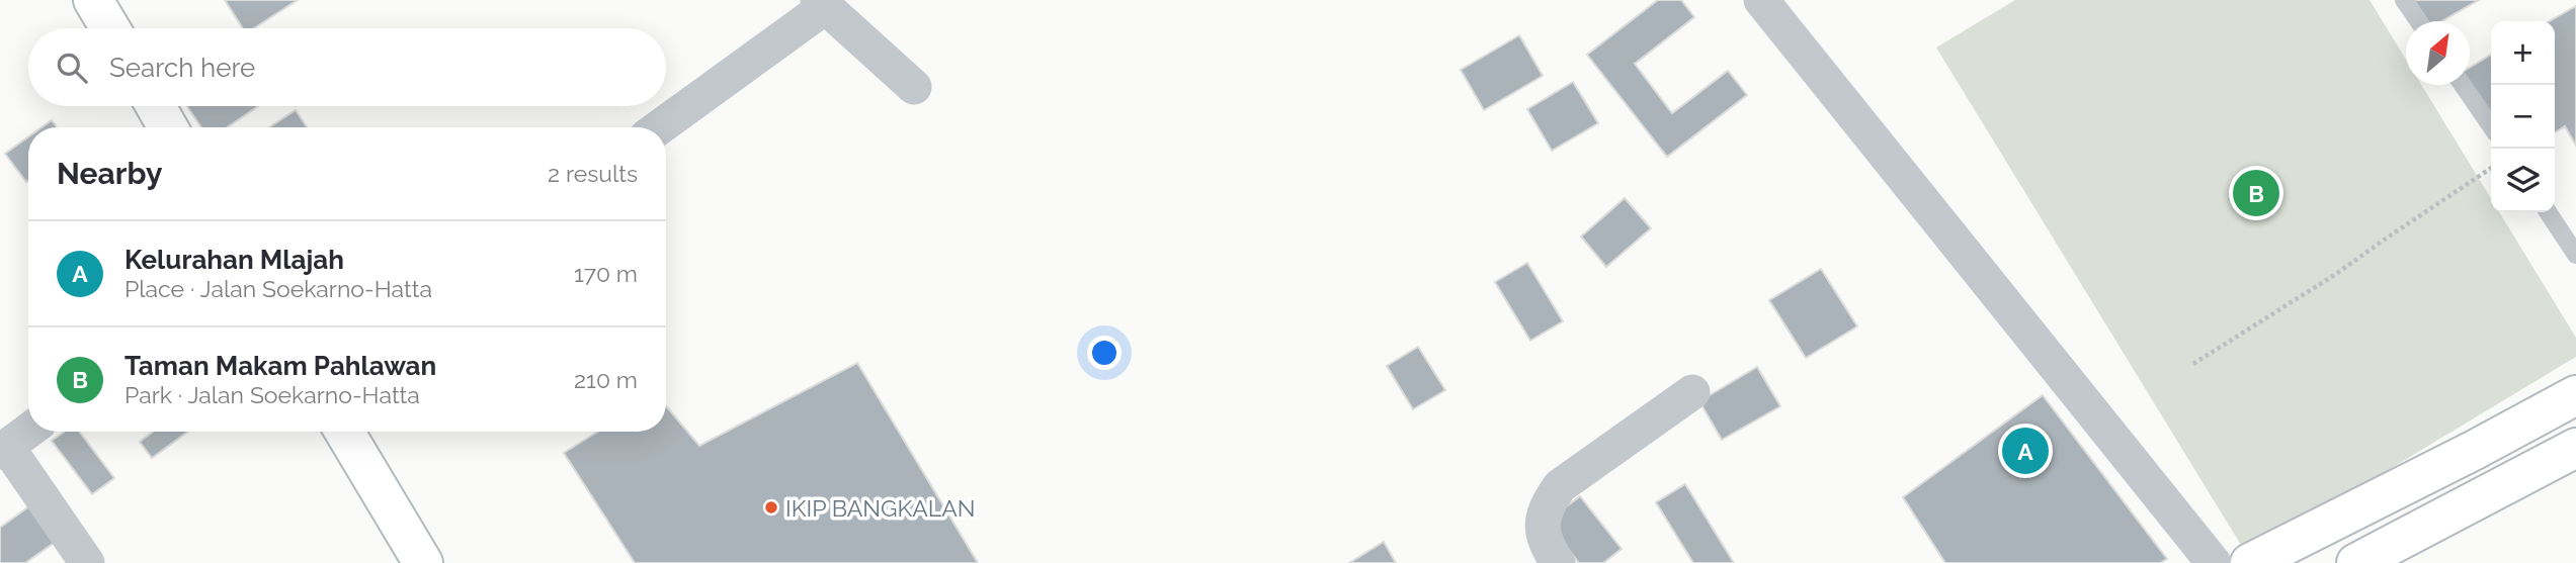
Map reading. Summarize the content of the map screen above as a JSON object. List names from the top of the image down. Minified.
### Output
{"places":["IKIP BANGKALAN"],"north":"top right","page":{"map_buttons":["+","−"],"search":"Search here","heading":["Nearby","2 results"],"pins":["B","A"],"list":[{"mark":"A","name":"Kelurahan Mlajah","note":"Place · Jalan Soekarno-Hatta","value":"170 m"},{"mark":"B","name":"Taman Makam Pahlawan","note":"Park · Jalan Soekarno-Hatta","value":"210 m"}]}}
